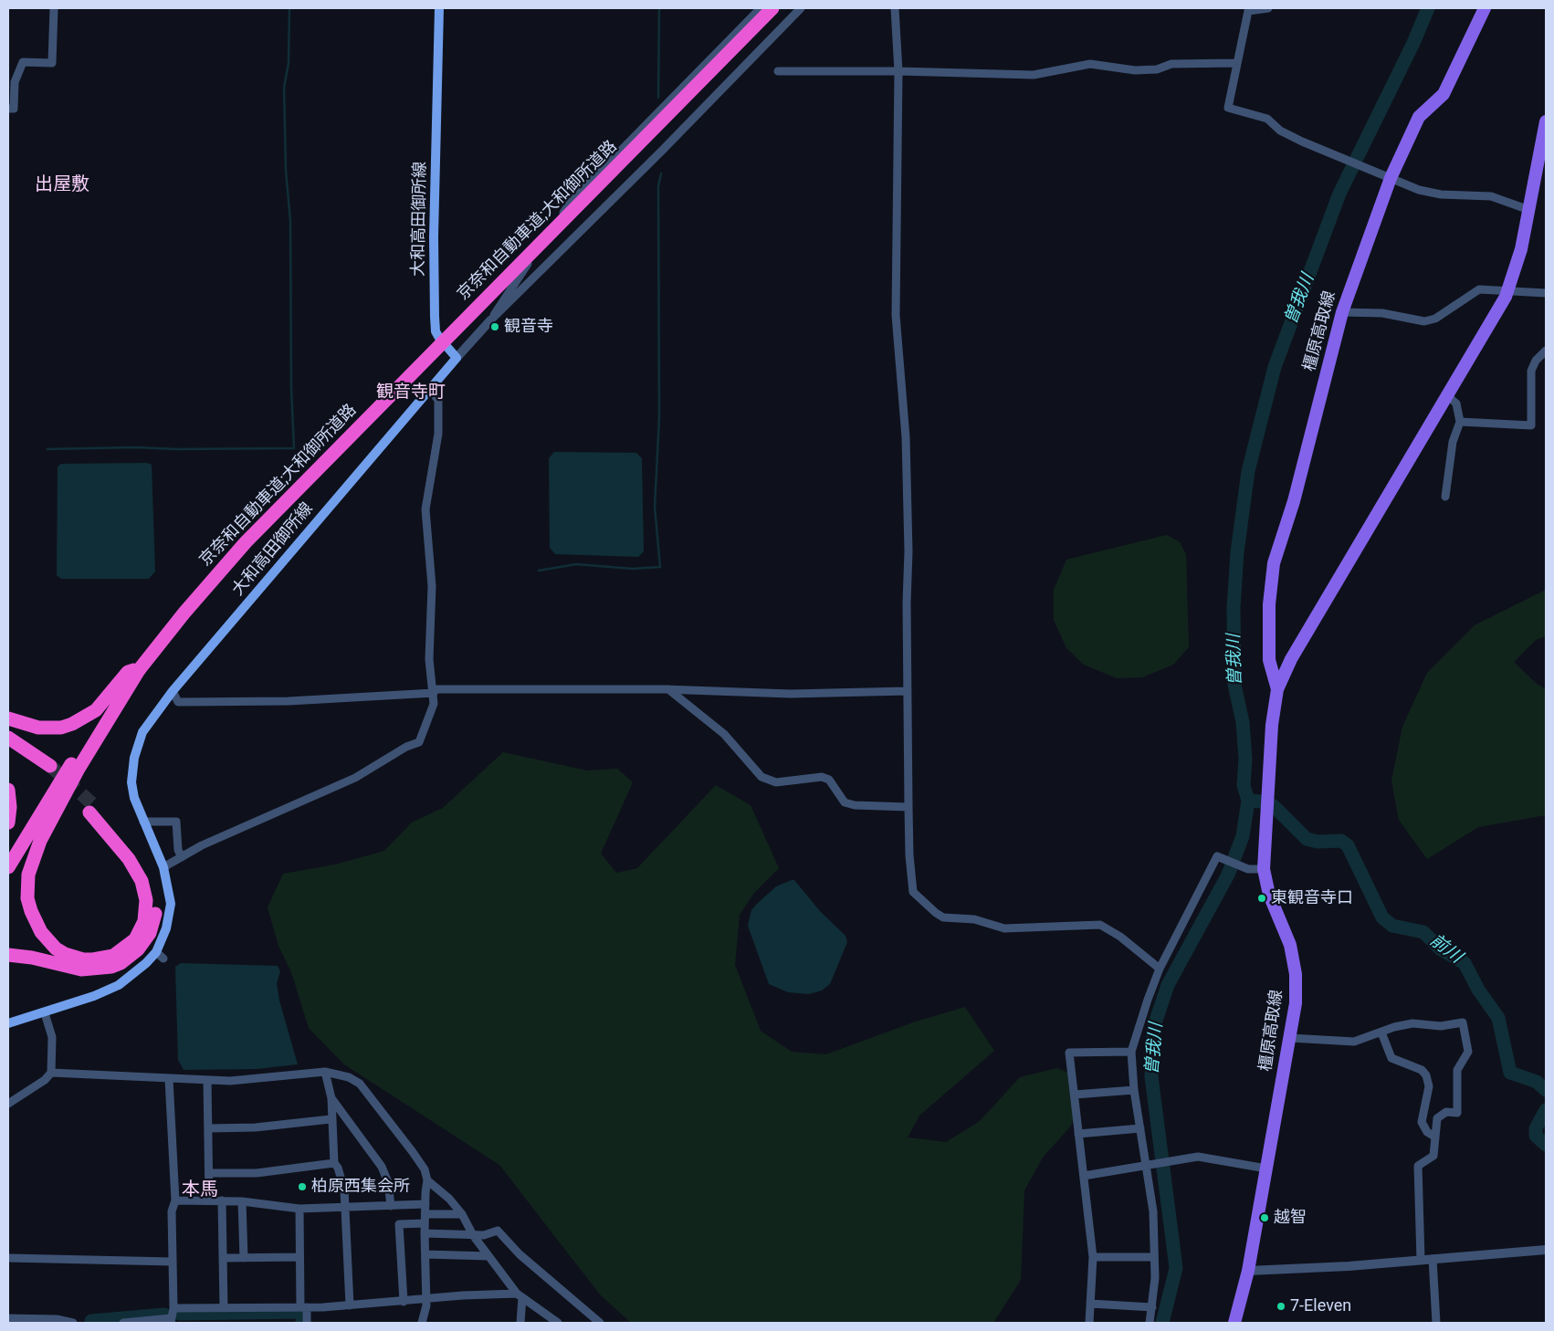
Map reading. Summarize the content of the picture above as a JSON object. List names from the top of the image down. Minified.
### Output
{"streets":{"highway":["京奈和自動車道;大和御所道路"],"main road":["大和高田御所線","橿原高取線"]},"districts":["出屋敷","観音寺町","本馬"],"water":["曽我川","前川"],"places":["観音寺","東観音寺口","柏原西集会所","越智","7-Eleven"]}
